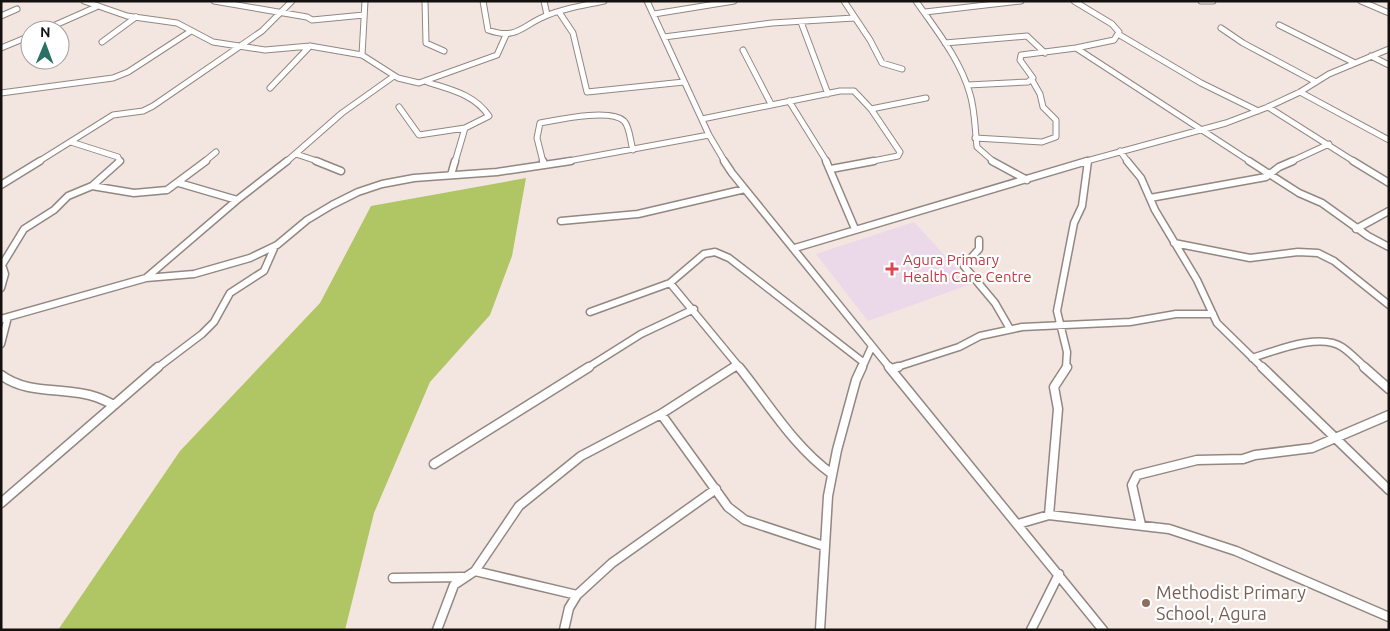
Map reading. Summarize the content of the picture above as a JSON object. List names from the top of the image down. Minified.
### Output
{"places":{"health":["Agura Primary Health Care Centre"],"other":["Methodist Primary School, Agura"]},"north":"top"}
